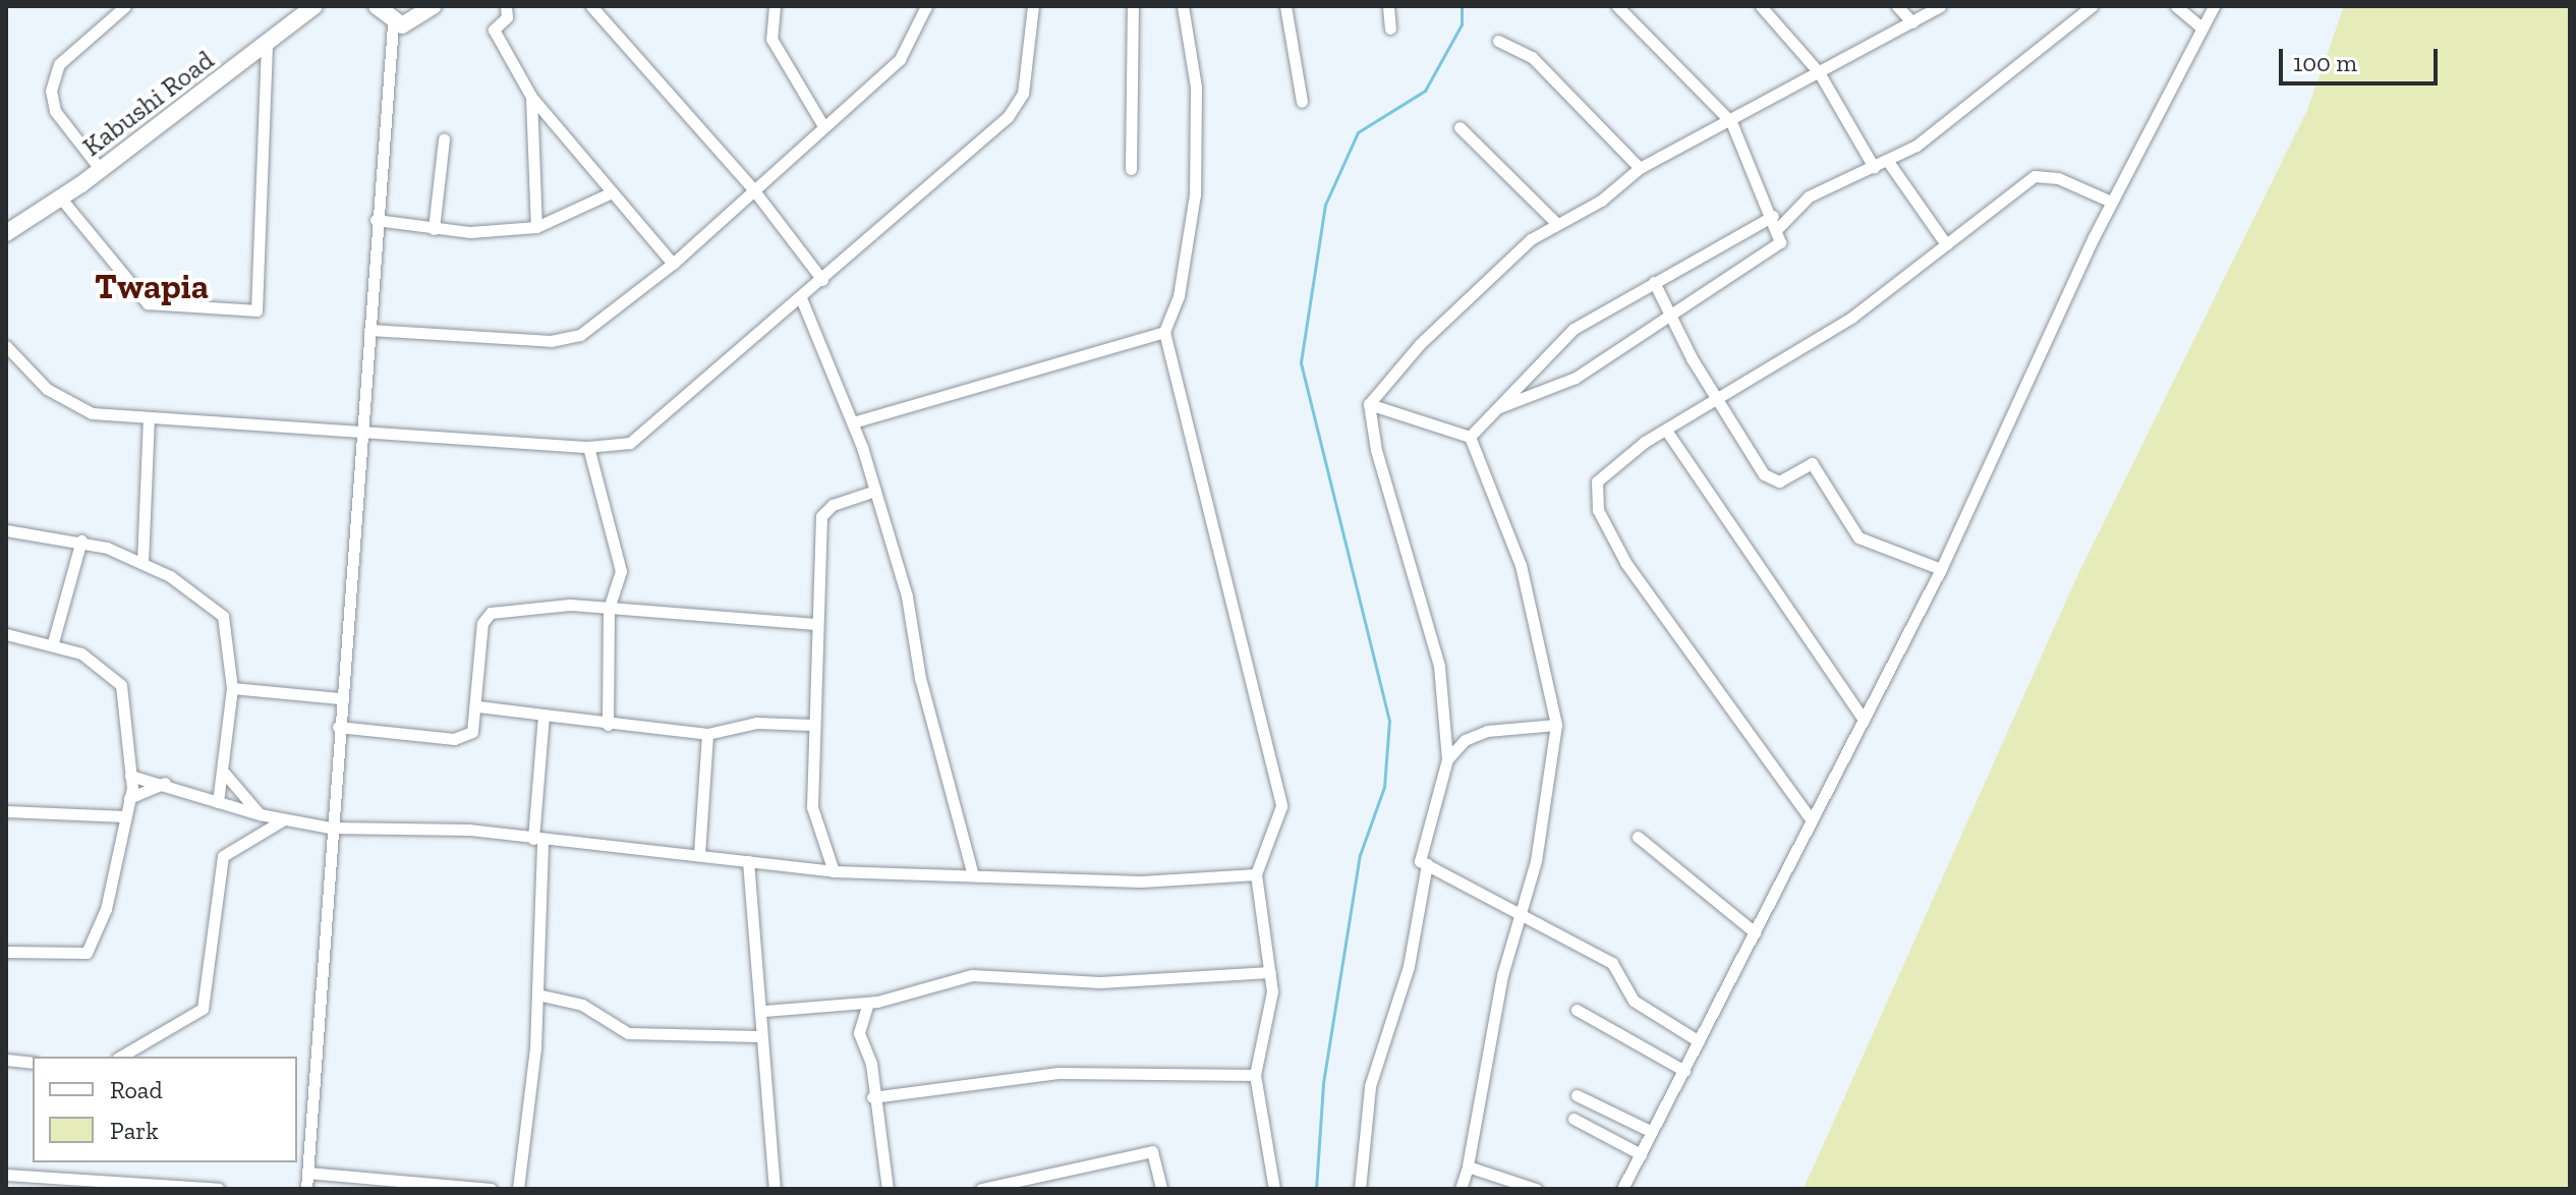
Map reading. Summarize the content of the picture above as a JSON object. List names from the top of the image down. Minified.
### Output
{"streets":{"main road":["Kabushi Road"]},"districts":["Twapia"],"legend":["Road","Park"],"scale_bar":"100 m"}
